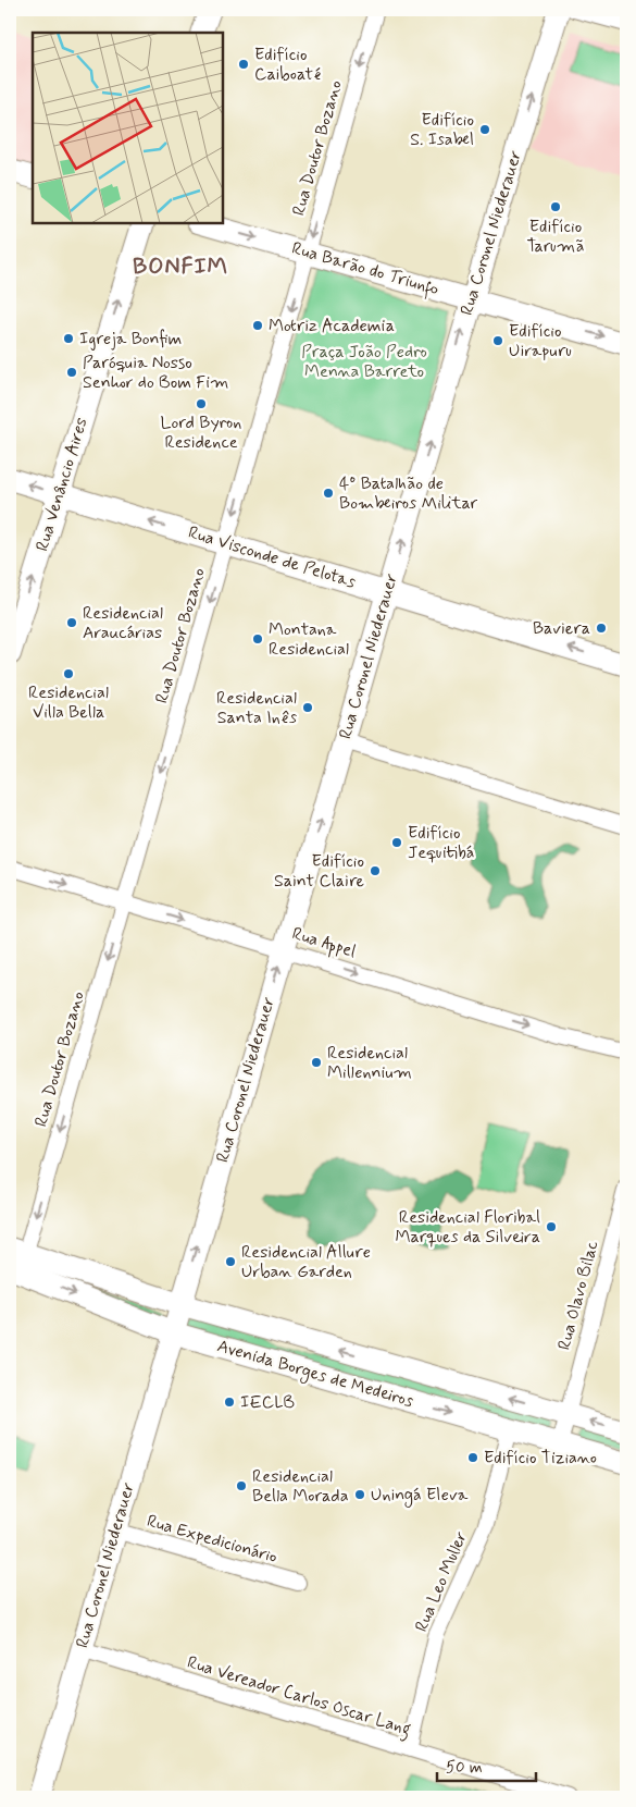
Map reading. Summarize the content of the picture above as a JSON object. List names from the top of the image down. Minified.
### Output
{"streets":{"street":["Rua Doutor Bozano","Rua Coronel Niederauer","Rua Barão do Triunfo","Rua Venâncio Aires","Rua Visconde de Pelotas","Rua Appel","Rua Olavo Bilac","Avenida Borges de Medeiros","Rua Expedicionário","Rua Leo Muller","Rua Vereador Carlos Oscar Lang"]},"crossings":[["Rua Doutor Bozano","Rua Barão do Triunfo"],["Rua Doutor Bozano","Rua Visconde de Pelotas"],["Rua Doutor Bozano","Rua Appel"],["Rua Doutor Bozano","Avenida Borges de Medeiros"],["Rua Coronel Niederauer","Rua Barão do Triunfo"],["Rua Coronel Niederauer","Rua Visconde de Pelotas"],["Rua Coronel Niederauer","Rua Appel"],["Rua Coronel Niederauer","Avenida Borges de Medeiros"],["Rua Coronel Niederauer","Rua Expedicionário"],["Rua Coronel Niederauer","Rua Vereador Carlos Oscar Lang"],["Rua Venâncio Aires","Rua Visconde de Pelotas"],["Rua Olavo Bilac","Avenida Borges de Medeiros"],["Avenida Borges de Medeiros","Rua Leo Muller"],["Rua Leo Muller","Rua Vereador Carlos Oscar Lang"]],"one_way":["Rua Doutor Bozano","Rua Coronel Niederauer","Rua Barão do Triunfo","Rua Venâncio Aires","Rua Appel"],"districts":["BONFIM"],"parks":["Praça João Pedro Menna Barreto"],"places":["Edifício Caiboaté","Edifício S. Isabel","Edifício Tarumã","Motriz Academia","Igreja Bonfim","Edifício Uirapuru","Paróquia Nosso Senhor do Bom Fim","Lord Byron Residence","4º Batalhão de Bombeiros Militar","Residencial Araucárias","Baviera","Montana Residencial","Residencial Villa Bella","Residencial Santa Inês","Edifício Jequitibá","Edifício Saint Claire","Residencial Millennium","Residencial Floribal Marques da Silveira","Residencial Allure Urban Garden","IECLB","Edifício Tiziano","Residencial Bella Morada","Uningá Eleva"],"scale_bar":"50 m"}
